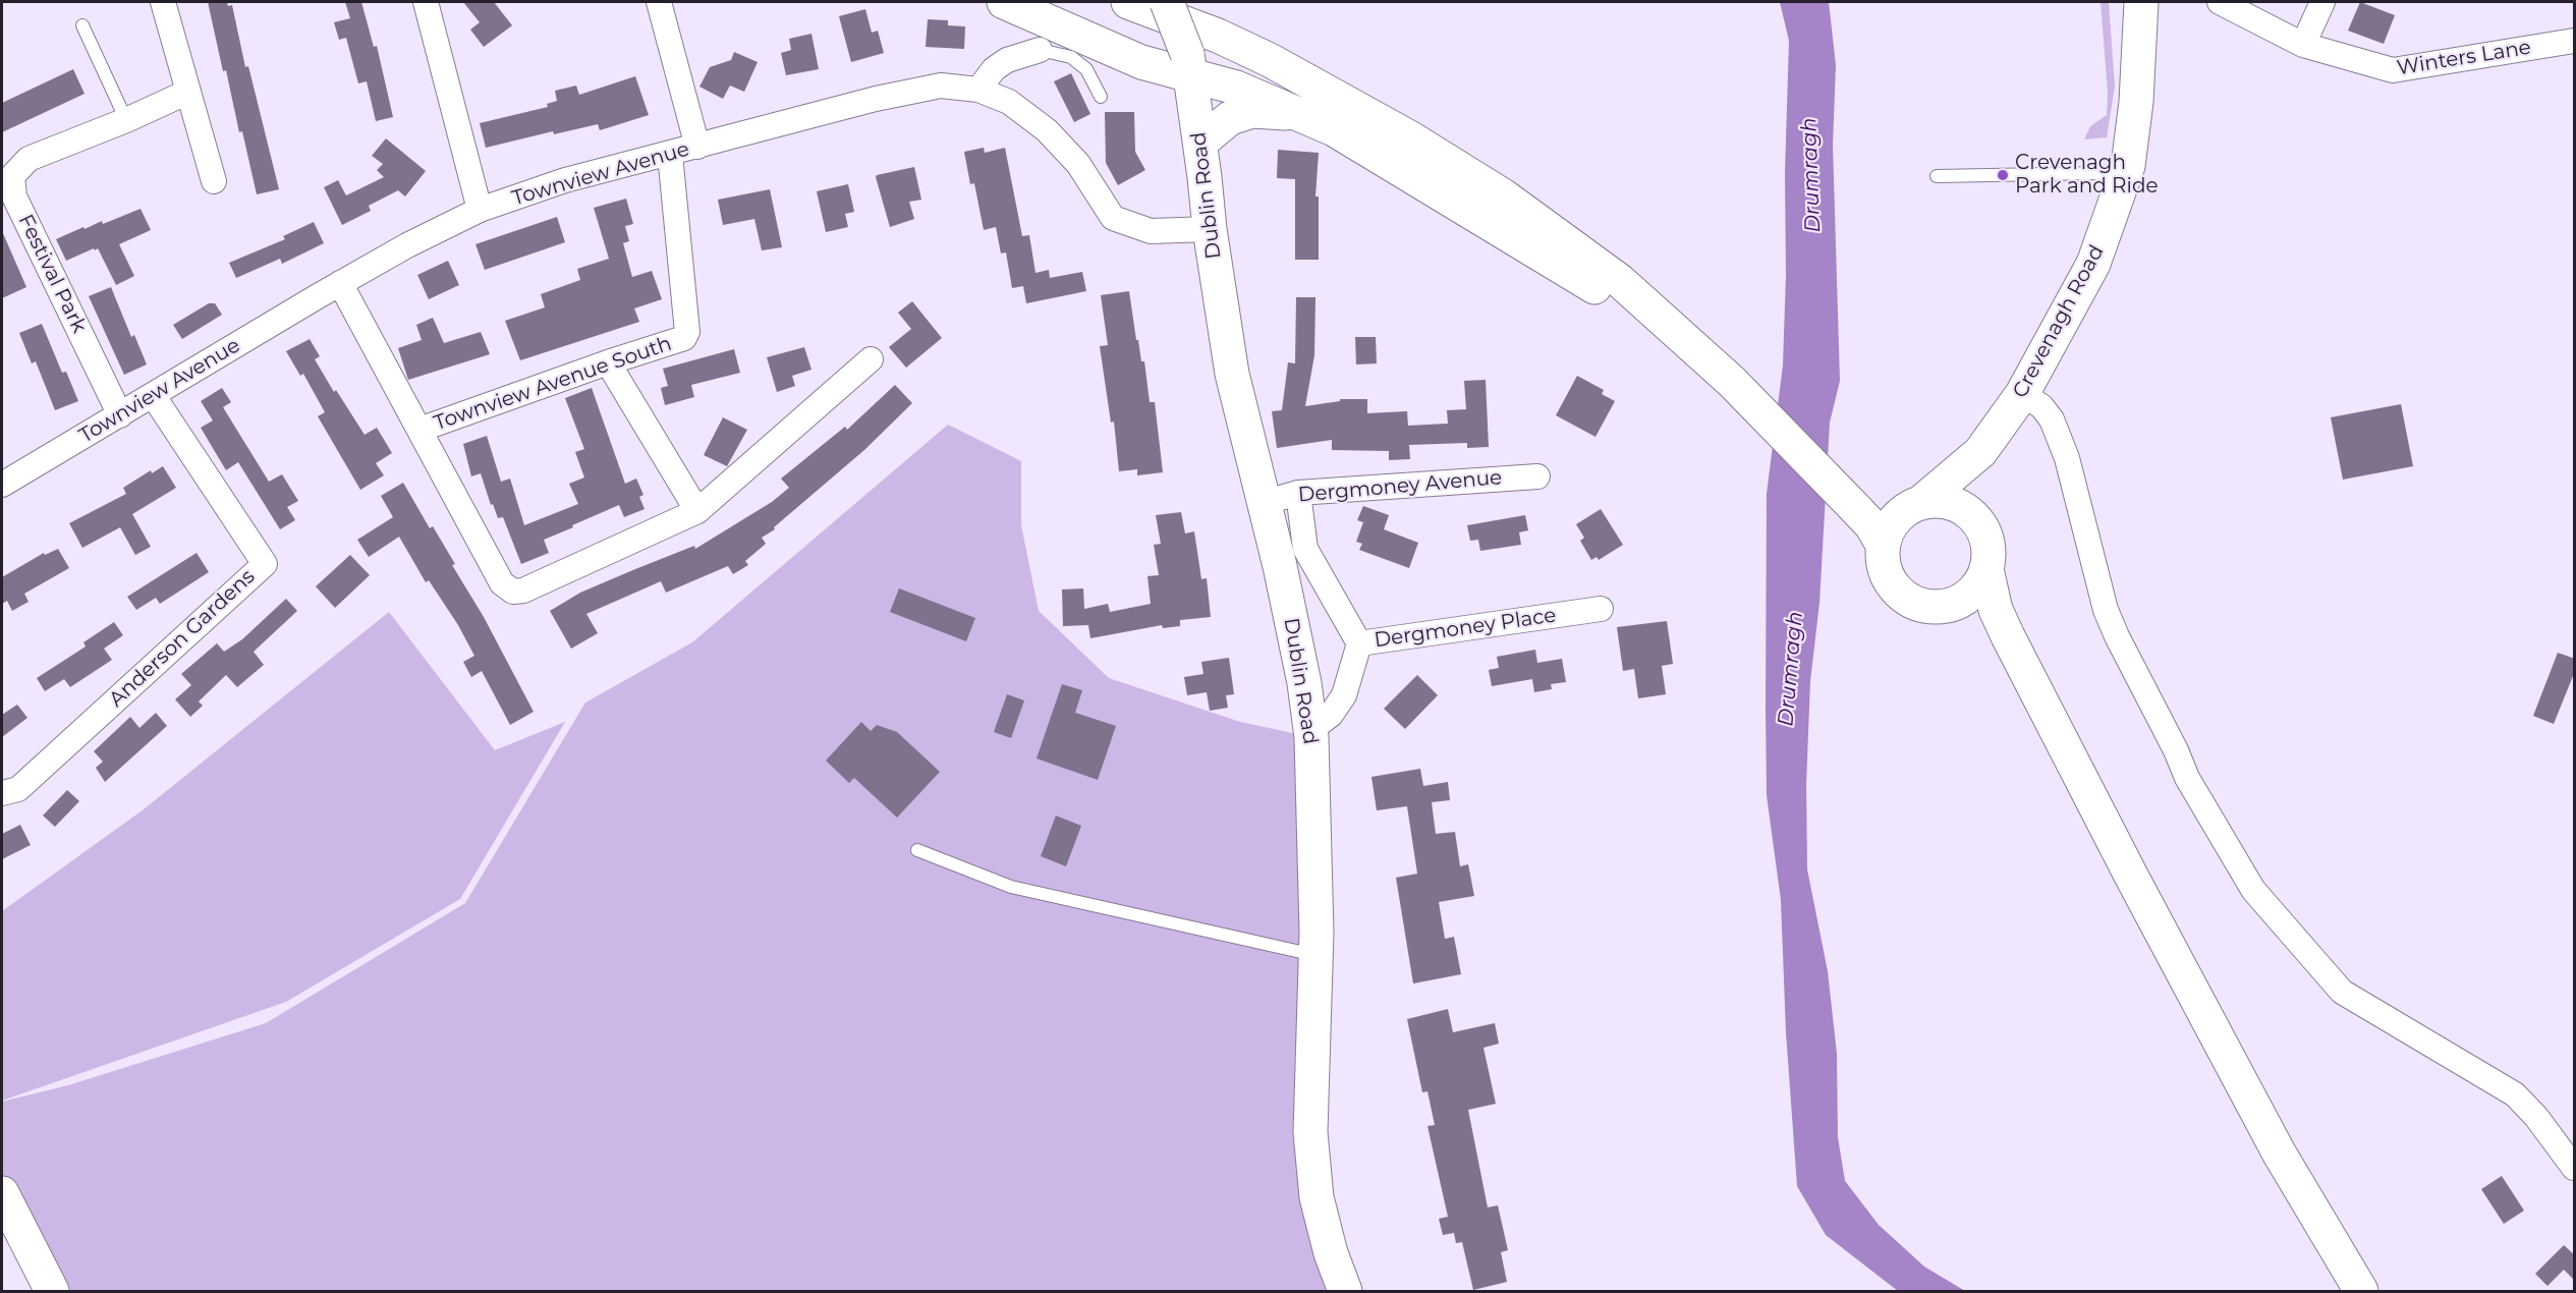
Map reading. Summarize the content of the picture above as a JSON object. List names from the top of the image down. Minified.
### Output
{"streets":{"main road":["Dublin Road","Crevenagh Road"],"street":["Winters Lane","Townview Avenue","Festival Park","Townview Avenue South","Dergmoney Avenue","Dergmoney Place","Anderson Gardens"]},"crossings":[["Townview Avenue","Dublin Road"],["Townview Avenue","Festival Park"],["Townview Avenue","Townview Avenue South"],["Townview Avenue","Anderson Gardens"],["Dublin Road","Dergmoney Avenue"],["Dublin Road","Dergmoney Place"]],"water":["Drumragh"],"places":["Crevenagh Park and Ride"]}
